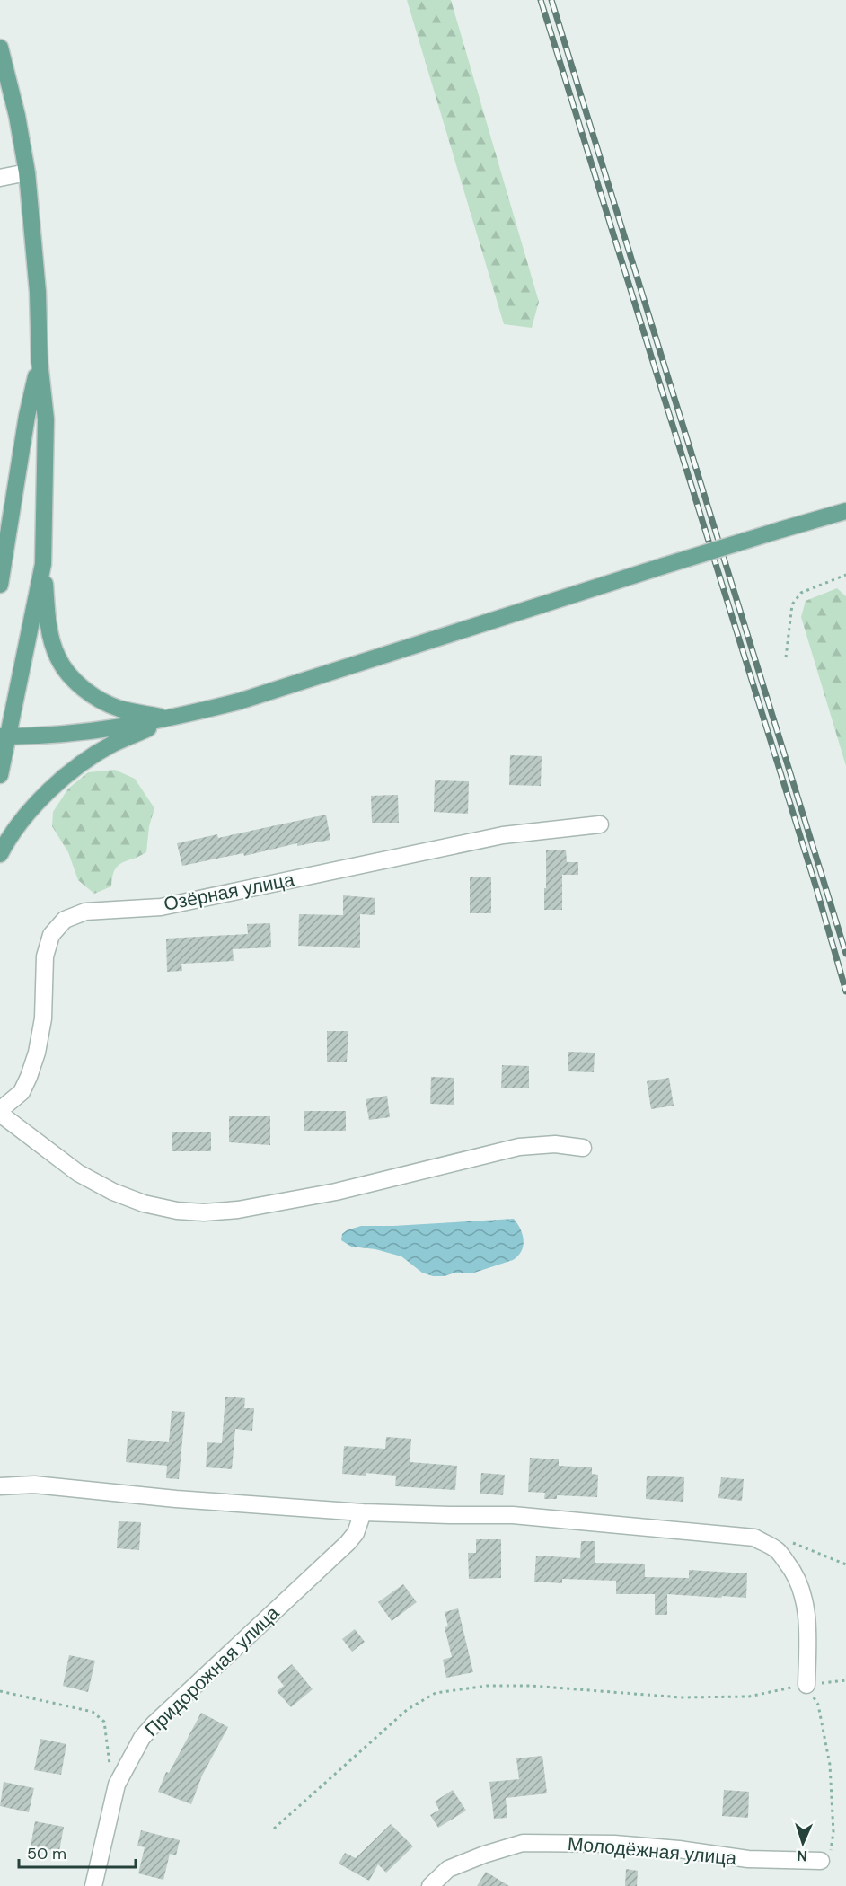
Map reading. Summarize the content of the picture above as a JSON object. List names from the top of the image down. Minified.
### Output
{"streets":{"street":["Озёрная улица","Придорожная улица","Молодёжная улица"]},"scale_bar":"50 m","north":"bottom"}
